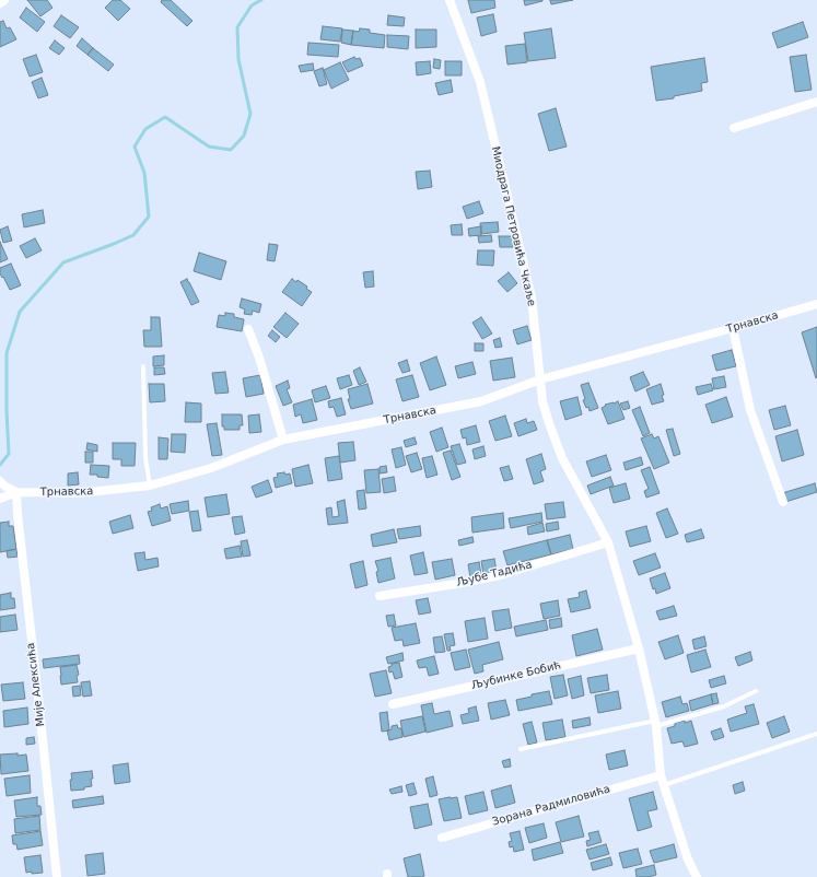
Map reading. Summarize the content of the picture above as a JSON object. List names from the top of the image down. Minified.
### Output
{"streets":{"street":["Миодрага Петровића Чкаље","Трнавска","Љубе Тадића","Љубинке Бобић","Мије Алексића","Зорана Радмиловића"]},"crossings":[["Миодрага Петровића Чкаље","Трнавска"],["Миодрага Петровића Чкаље","Љубе Тадића"],["Миодрага Петровића Чкаље","Љубинке Бобић"],["Миодрага Петровића Чкаље","Зорана Радмиловића"],["Трнавска","Мије Алексића"]]}
